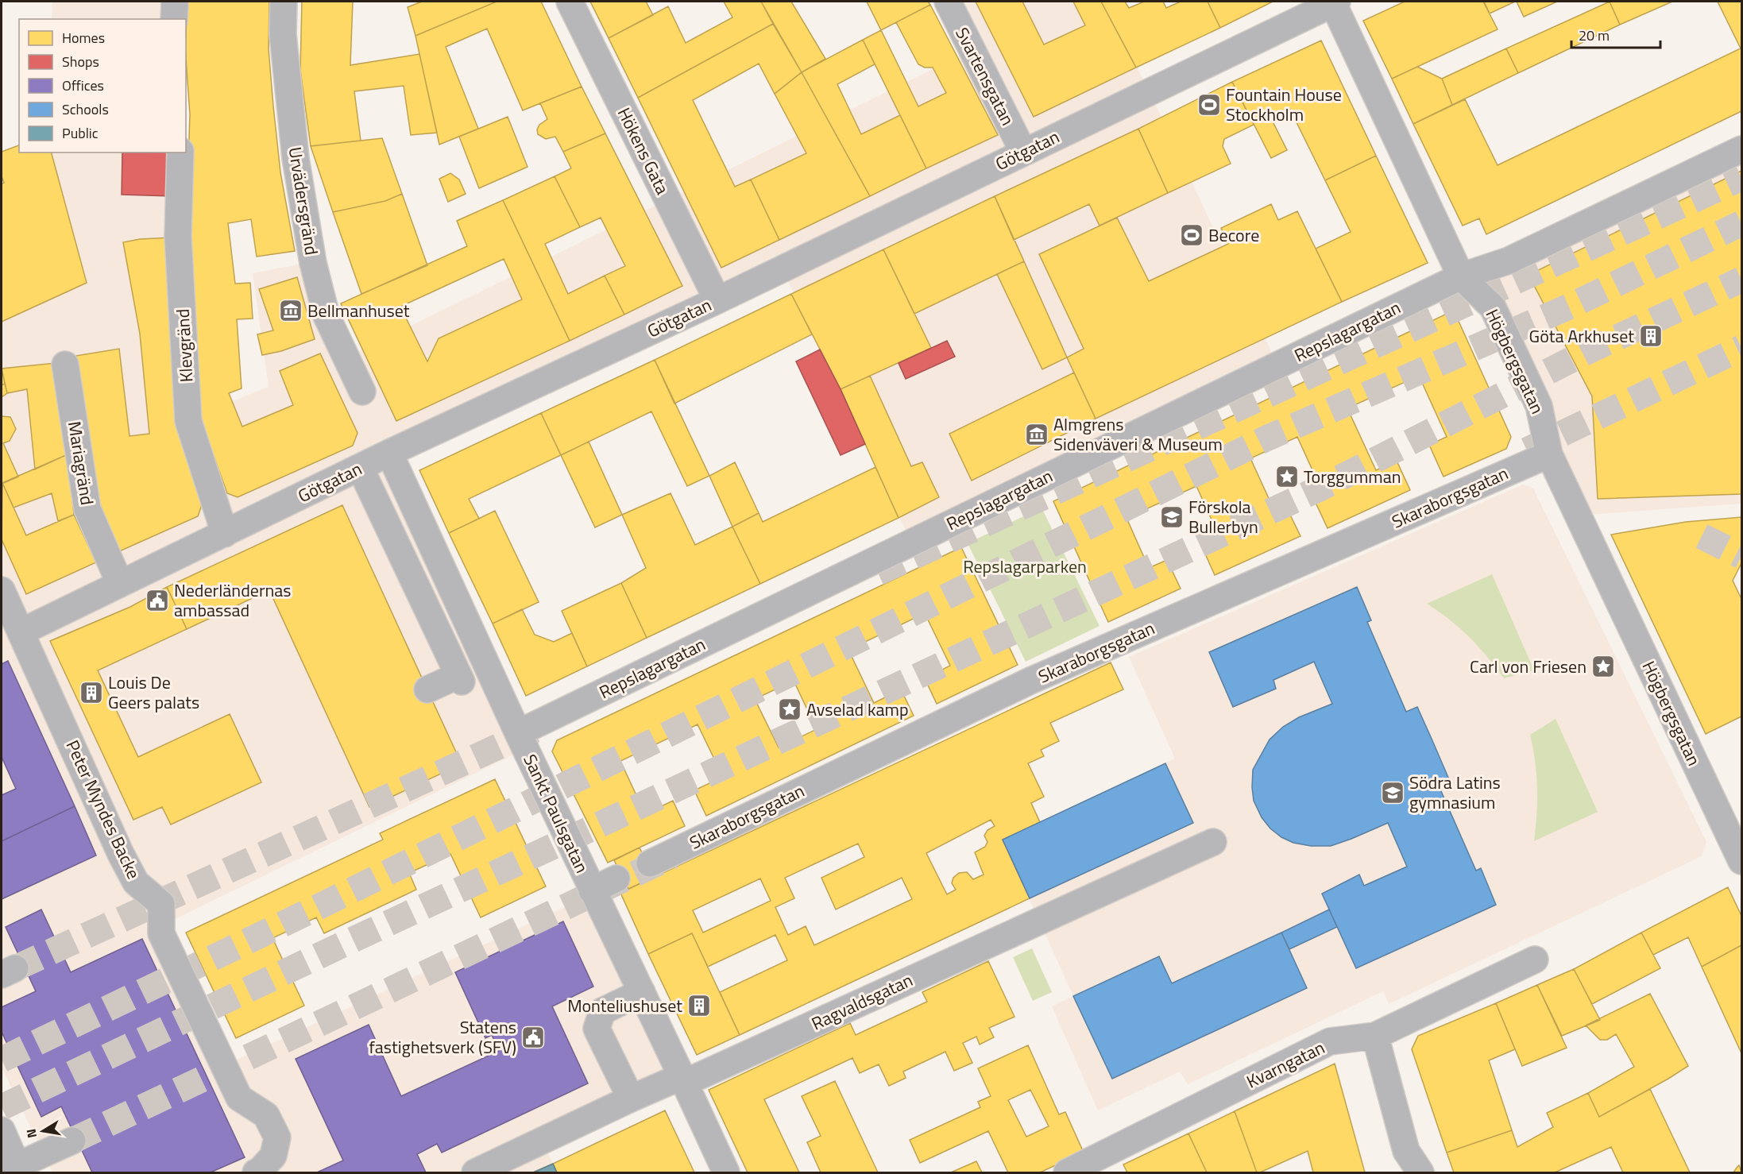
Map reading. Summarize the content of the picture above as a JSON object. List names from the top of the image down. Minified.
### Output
{"streets":{"street":["Svartensgatan","Götgatan","Hökens Gata","Urvädersgränd","Repslagargatan","Klevgränd","Högbergsgatan","Mariagränd","Skaraborgsgatan","Peter Myndes Backe","Sankt Paulsgatan","Ragvaldsgatan","Kvarngatan"]},"crossings":[["Svartensgatan","Götgatan"],["Götgatan","Hökens Gata"],["Götgatan","Klevgränd"],["Götgatan","Högbergsgatan"],["Götgatan","Mariagränd"],["Götgatan","Peter Myndes Backe"],["Götgatan","Sankt Paulsgatan"],["Repslagargatan","Högbergsgatan"],["Repslagargatan","Sankt Paulsgatan"],["Högbergsgatan","Skaraborgsgatan"],["Sankt Paulsgatan","Ragvaldsgatan"]],"parks":["Repslagarparken"],"places":{"sports":["Fountain House Stockholm","Becore"],"museum":["Bellmanhuset","Almgrens Sidenväveri & Museum"],"building":["Göta Arkhuset","Louis De Geers palats","Monteliushuset"],"place":["Torggumman","Carl von Friesen","Avselad kamp"],"school or university":["Förskola Bullerbyn","Södra Latins gymnasium"],"public building":["Nederländernas ambassad","Statens fastighetsverk (SFV)"]},"legend":["Homes","Shops","Offices","Schools","Public"],"scale_bar":"20 m","north":"left"}
